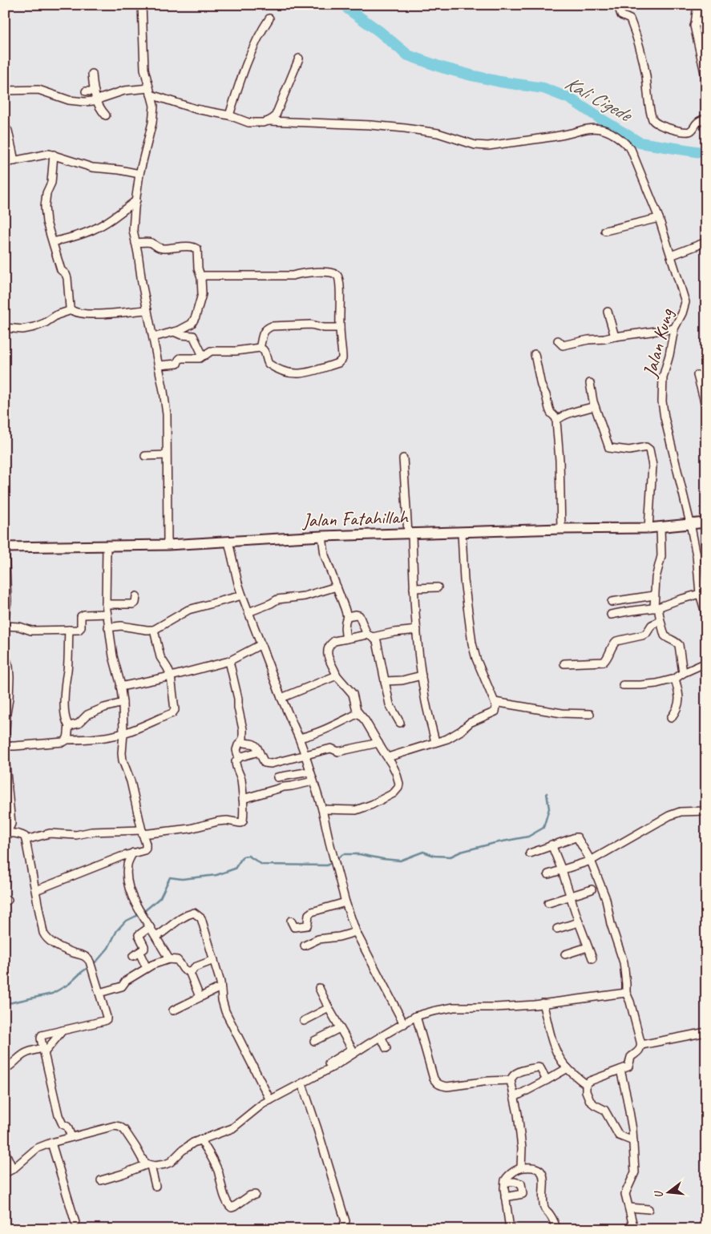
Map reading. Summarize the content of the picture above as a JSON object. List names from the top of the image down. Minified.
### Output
{"streets":{"street":["Jalan Kung","Jalan Fatahillah"]},"crossings":[["Jalan Kung","Jalan Fatahillah"]],"water":["Kali Cigede"],"north":"left"}
